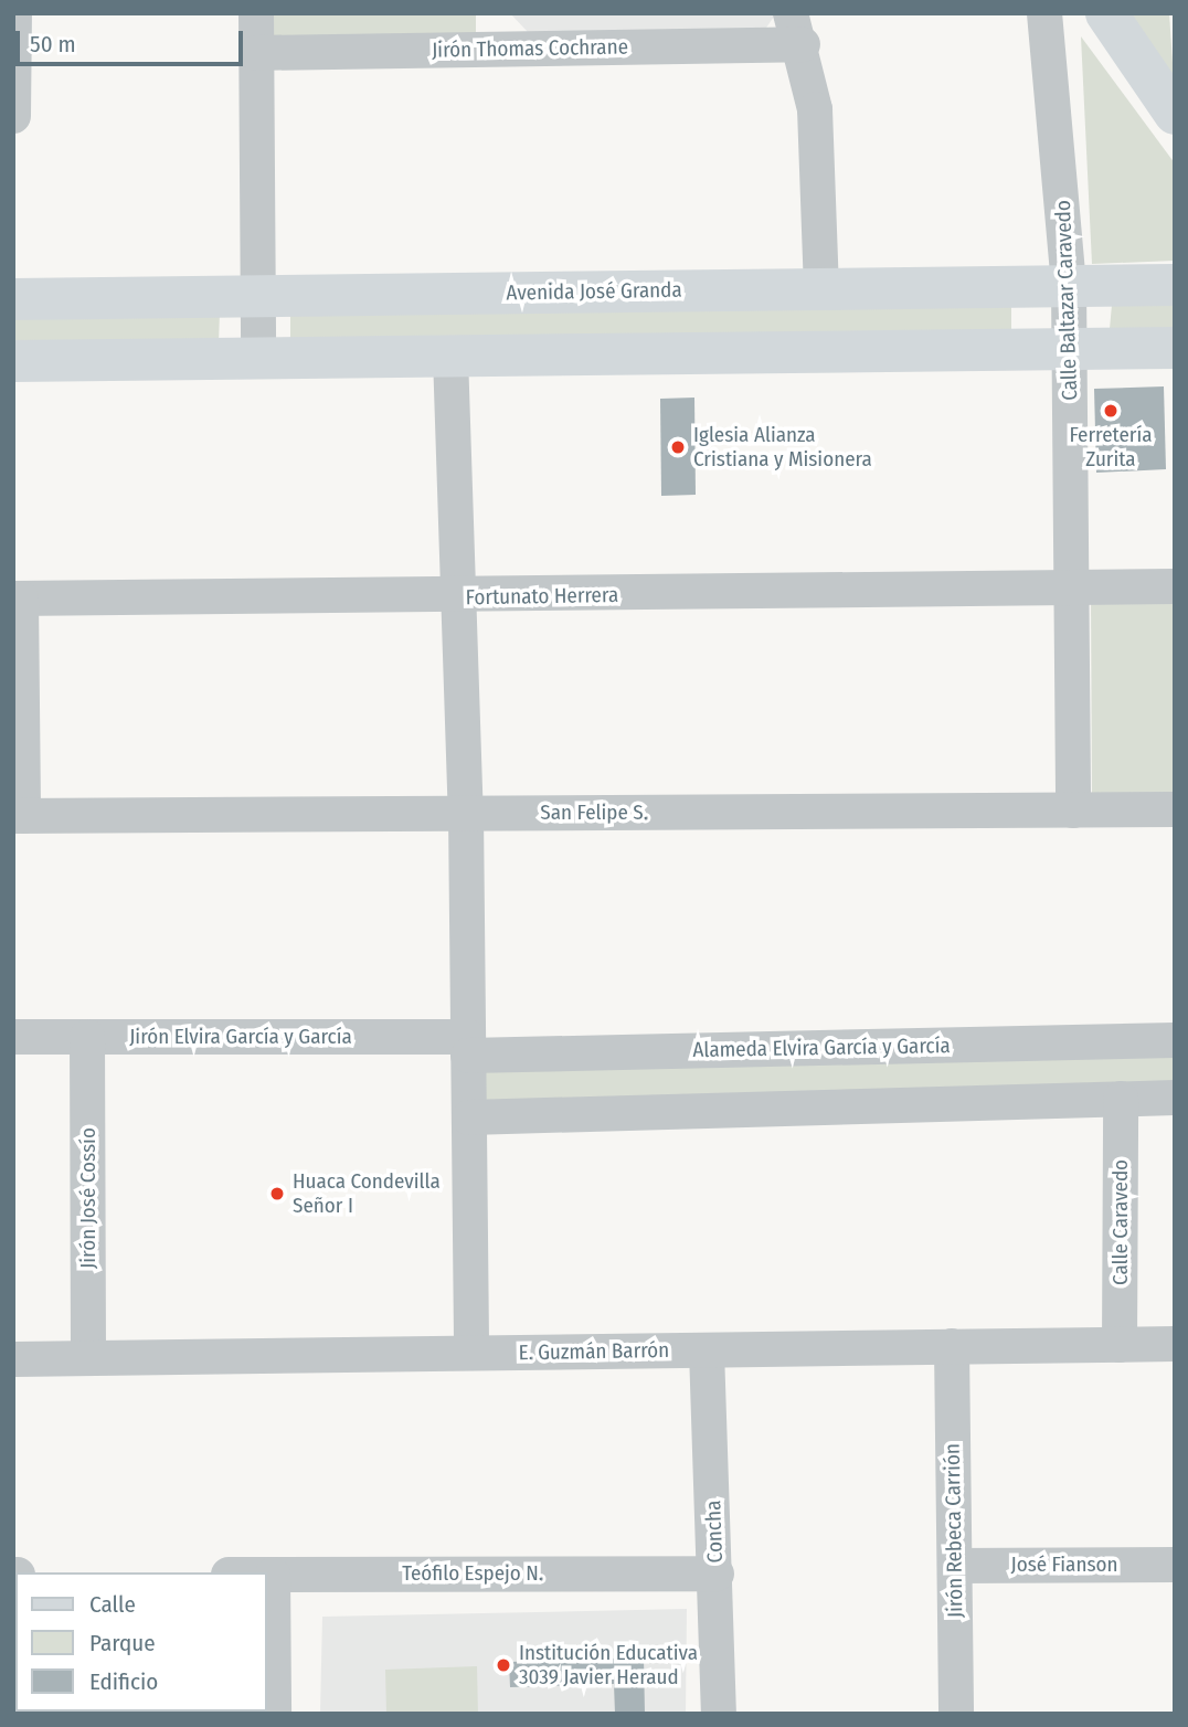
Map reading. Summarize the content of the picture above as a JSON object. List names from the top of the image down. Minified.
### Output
{"streets":{"main road":["Avenida José Granda"],"street":["Jirón Thomas Cochrane","Calle Baltazar Caravedo","Fortunato Herrera","San Felipe S.","Jirón Elvira García y García","Alameda Elvira García y García","Jirón José Cossío","Calle Caravedo","E. Guzmán Barrón","Jirón Rebeca Carrión","Concha","José Fianson","Teófilo Espejo N."]},"crossings":[["Avenida José Granda","Calle Baltazar Caravedo"],["Calle Baltazar Caravedo","Fortunato Herrera"],["Calle Baltazar Caravedo","San Felipe S."],["Jirón Elvira García y García","Alameda Elvira García y García"],["Jirón Elvira García y García","Jirón José Cossío"],["Jirón José Cossío","E. Guzmán Barrón"],["Calle Caravedo","E. Guzmán Barrón"],["E. Guzmán Barrón","Jirón Rebeca Carrión"],["E. Guzmán Barrón","Concha"],["Jirón Rebeca Carrión","José Fianson"],["Concha","Teófilo Espejo N."]],"places":["Ferretería Zurita","Iglesia Alianza Cristiana y Misionera","Huaca Condevilla Señor I","Institución Educativa 3039 Javier Heraud"],"legend":["Calle","Parque","Edificio"],"scale_bar":"50 m"}
